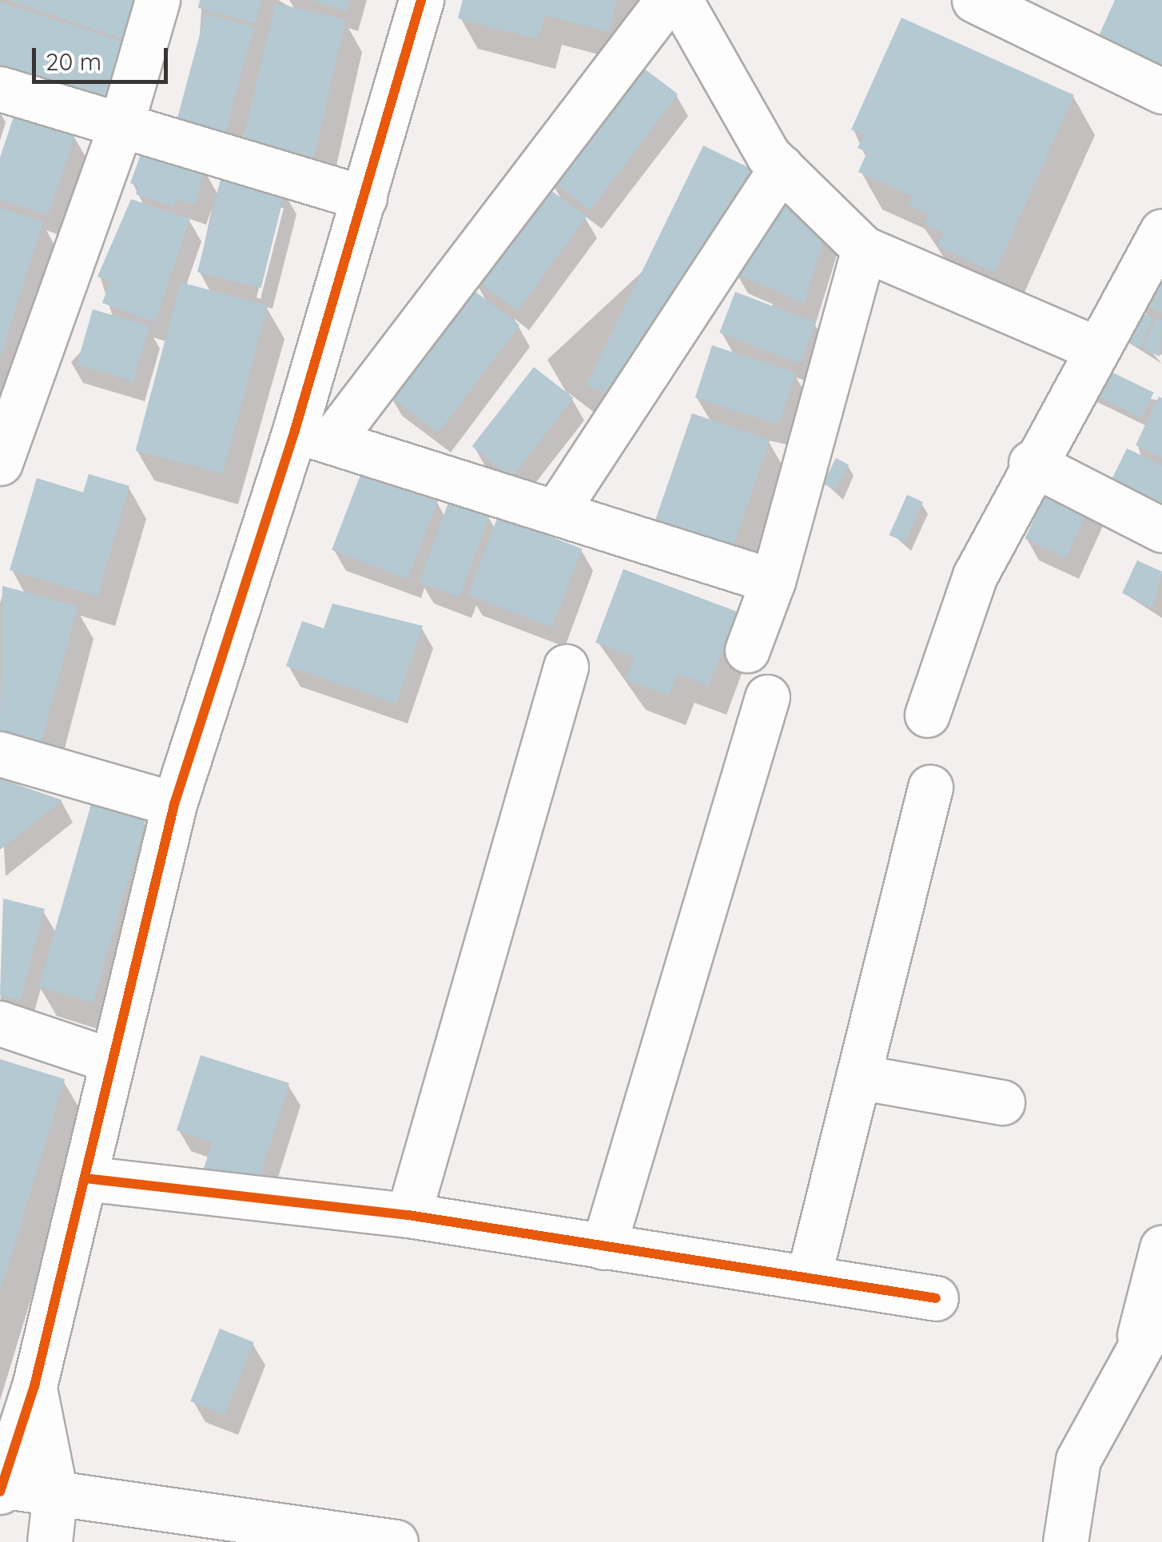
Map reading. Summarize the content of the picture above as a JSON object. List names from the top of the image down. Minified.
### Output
{"scale_bar":"20 m"}
